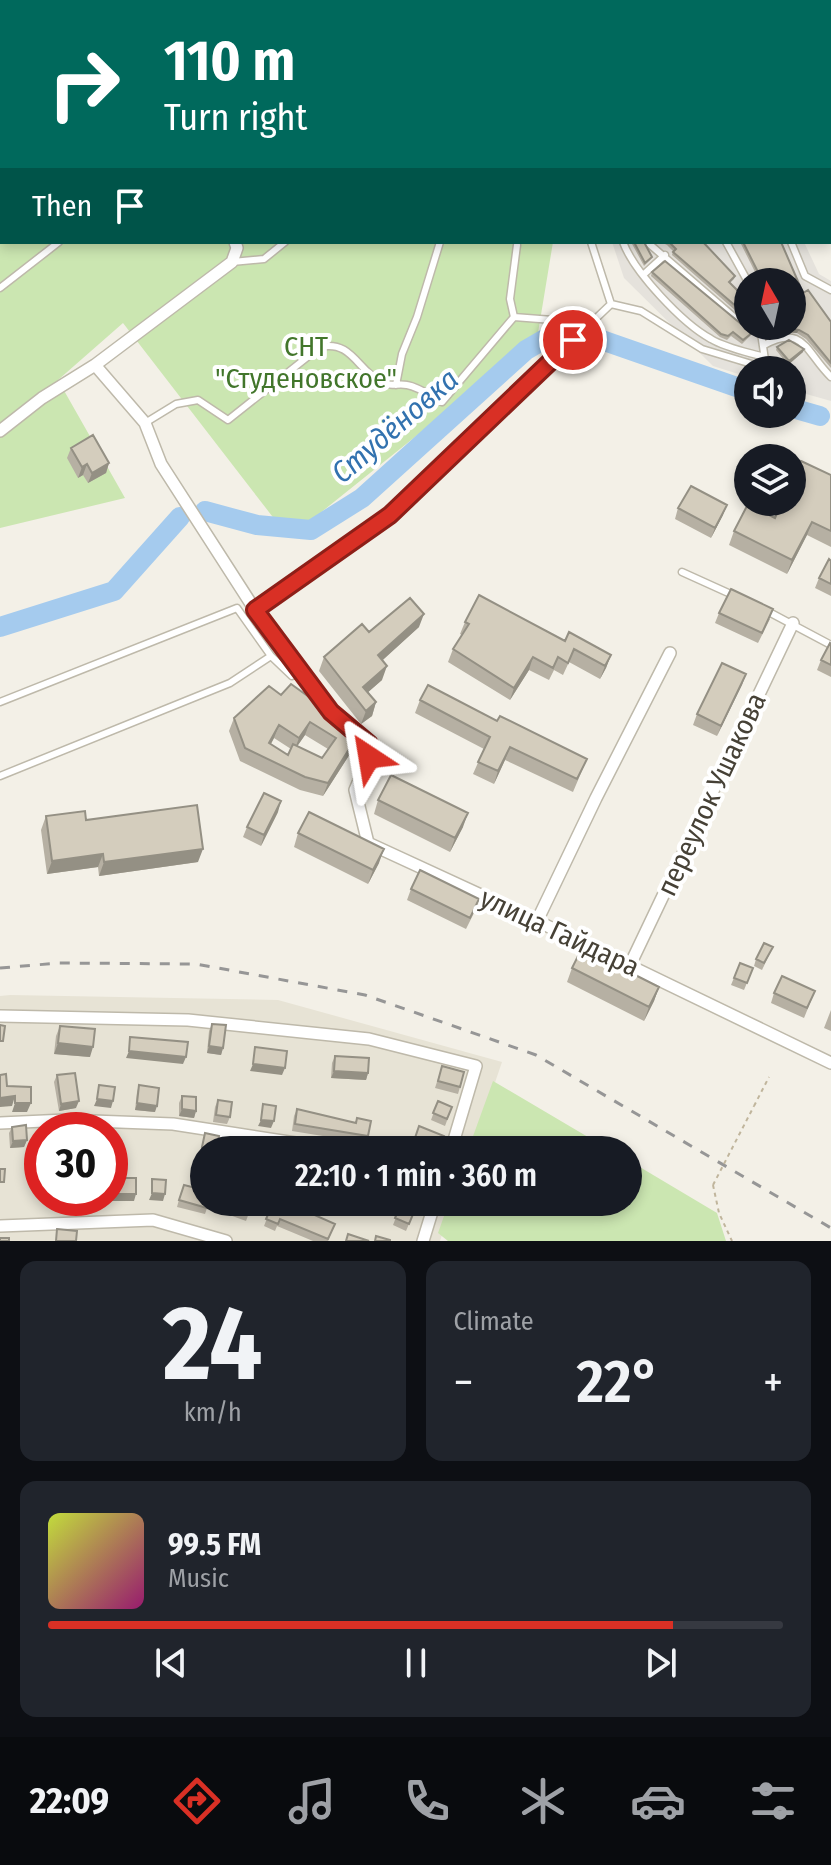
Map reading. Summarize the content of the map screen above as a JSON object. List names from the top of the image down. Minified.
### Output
{"streets":{"street":["переулок Ушакова","улица Гайдара"]},"crossings":[["переулок Ушакова","улица Гайдара"]],"water":["Студёновка"],"parks":["СНТ \"Студеновское\""],"north":"top","page":{"turn":["110 m","Turn right"],"then":"Then","limit":"30","trip":"22:10 · 1 min · 360 m","tile":[["24","km/h"],"Climate"],"heat":["−","22°","+"],"song":["99.5 FM","Music"],"tabs":"22:09"}}
